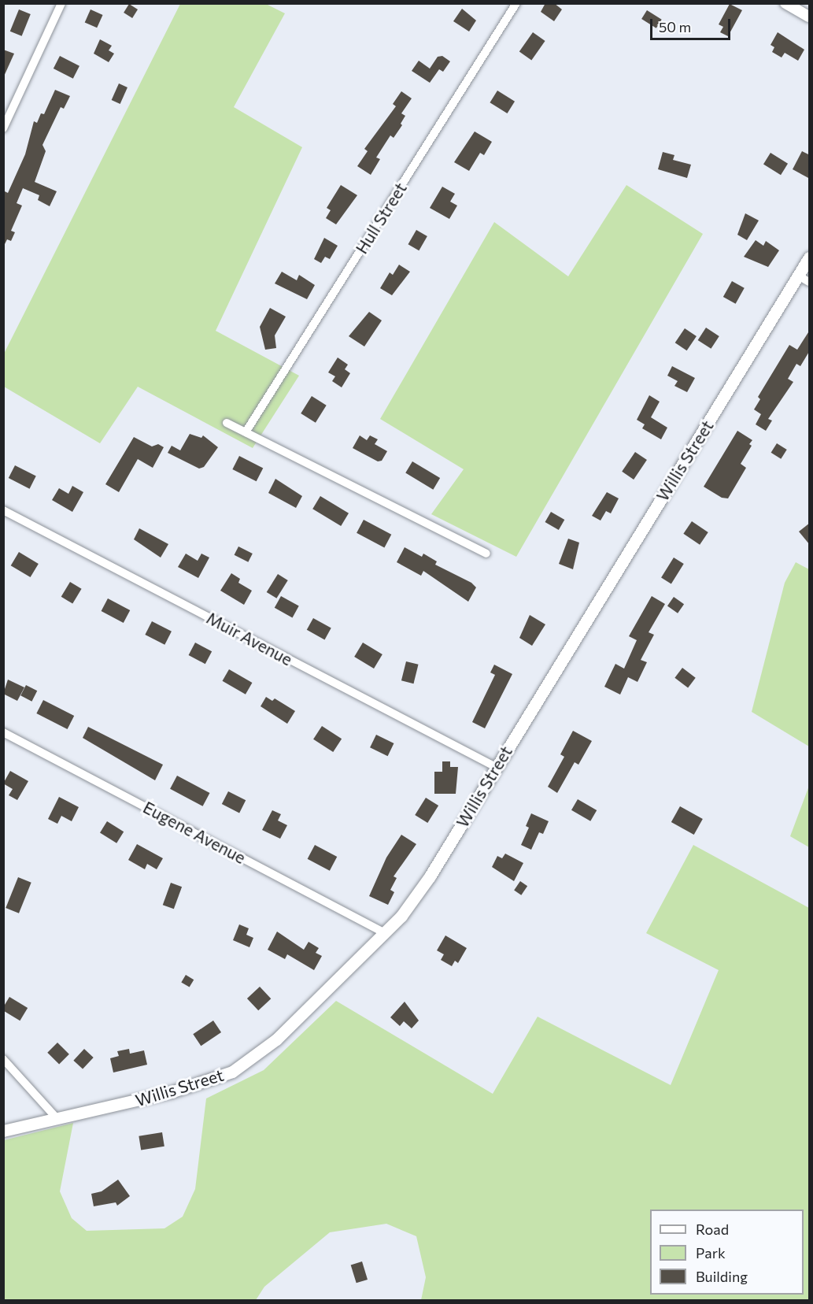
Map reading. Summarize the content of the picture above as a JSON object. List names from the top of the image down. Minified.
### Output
{"streets":{"main road":["Willis Street"],"street":["Hull Street","Muir Avenue","Eugene Avenue"]},"crossings":[["Willis Street","Muir Avenue"],["Willis Street","Eugene Avenue"]],"legend":["Road","Park","Building"],"scale_bar":"50 m"}
